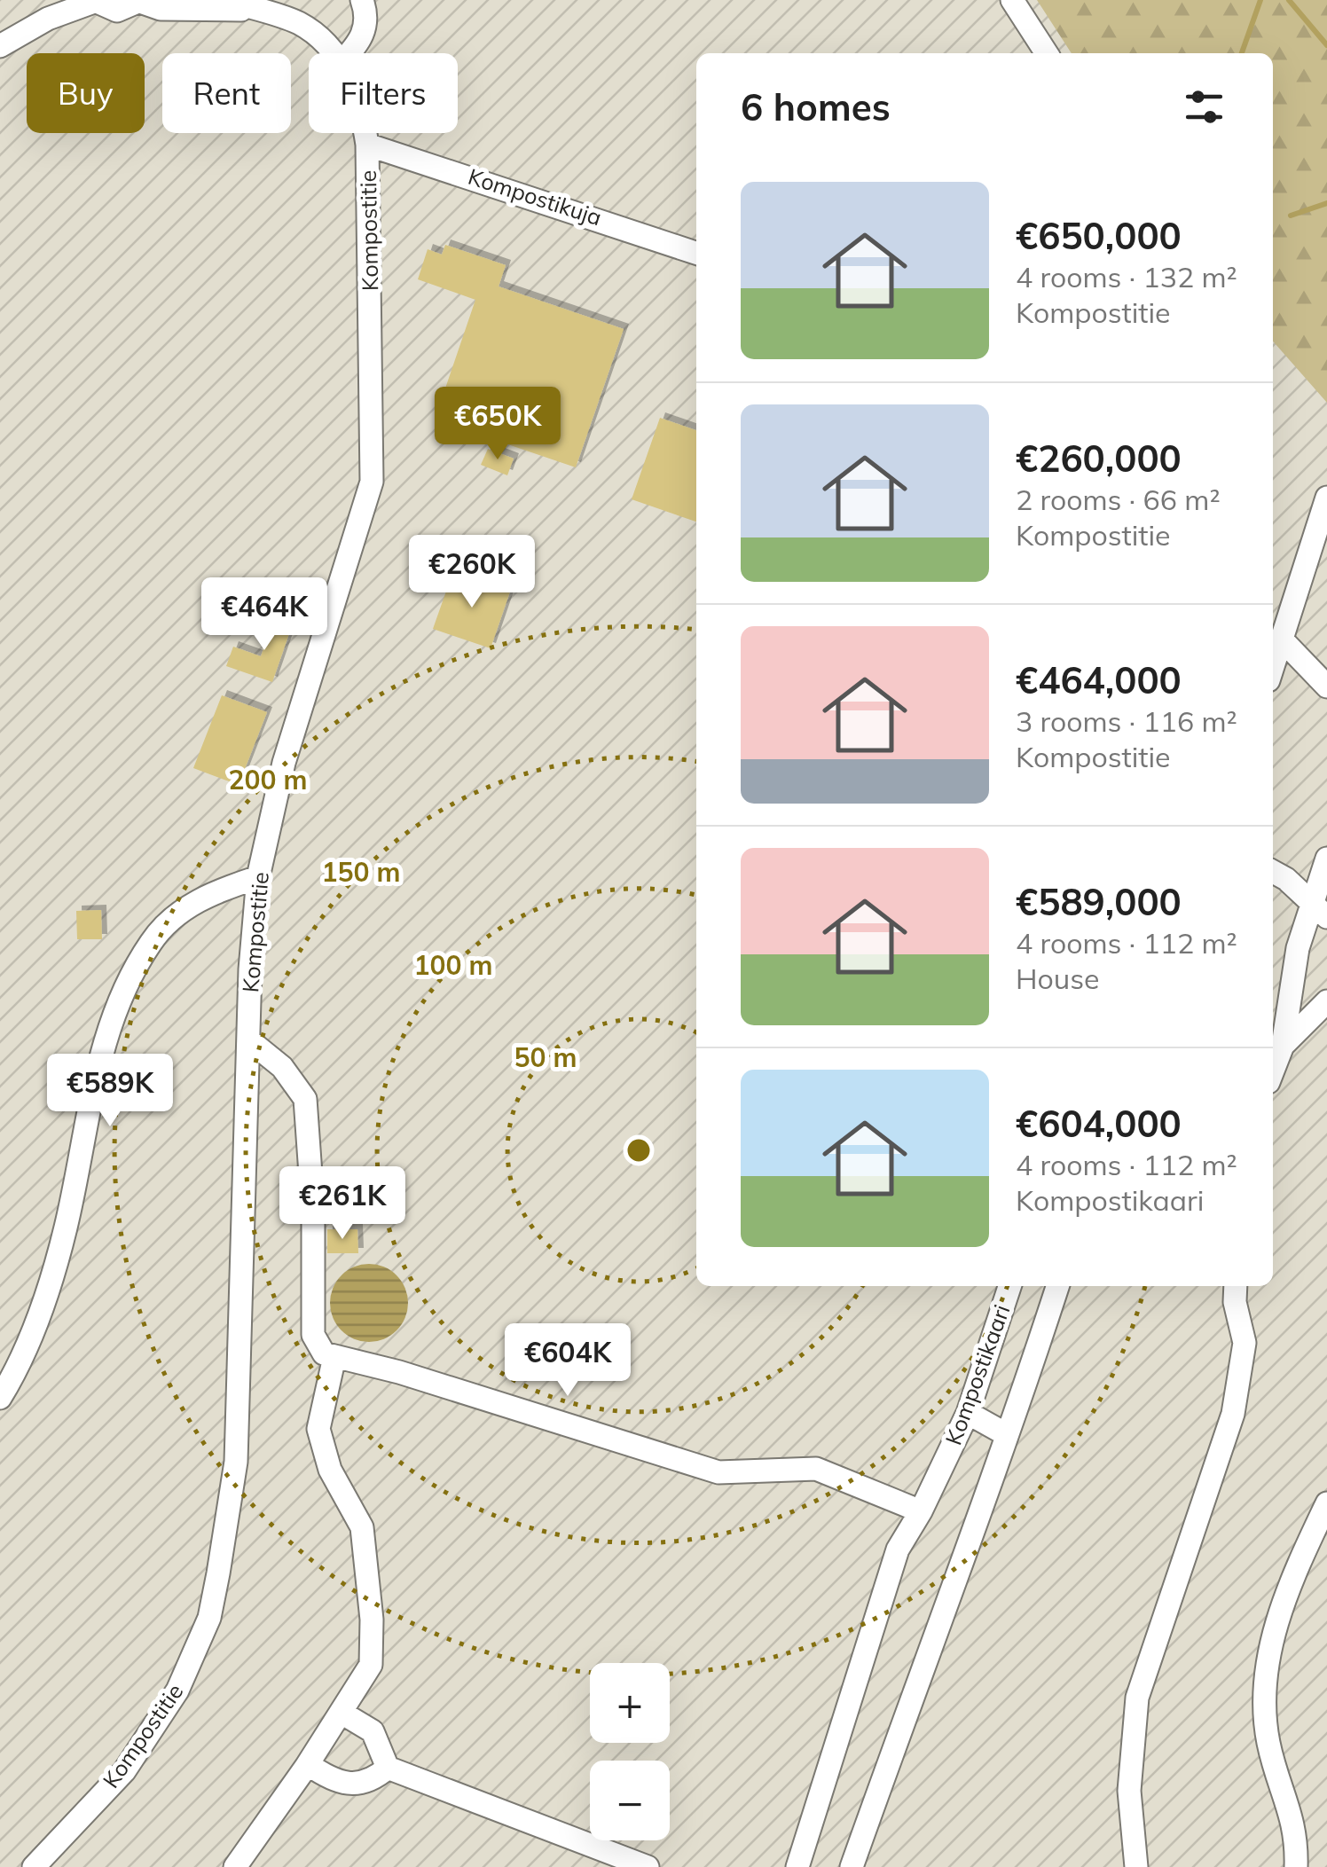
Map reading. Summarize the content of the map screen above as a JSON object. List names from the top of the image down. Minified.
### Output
{"streets":{"street":["Kompostikuja","Kompostitie","Kompostikaari"]},"crossings":[["Kompostikuja","Kompostitie"]],"page":{"chip":["Buy","Rent","Filters"],"heading":"6 homes","list":[{"name":"€650,000","note":"4 rooms · 132 m² · Kompostitie"},{"name":"€260,000","note":"2 rooms · 66 m² · Kompostitie"},{"name":"€464,000","note":"3 rooms · 116 m² · Kompostitie"},{"name":"€589,000","note":"4 rooms · 112 m² · House"},{"name":"€604,000","note":"4 rooms · 112 m² · Kompostikaari"}],"price":["€650K","€260K","€464K","€589K","€261K","€604K"],"map_buttons":["+","−"]},"rings":["200 m","150 m","100 m","50 m"]}
